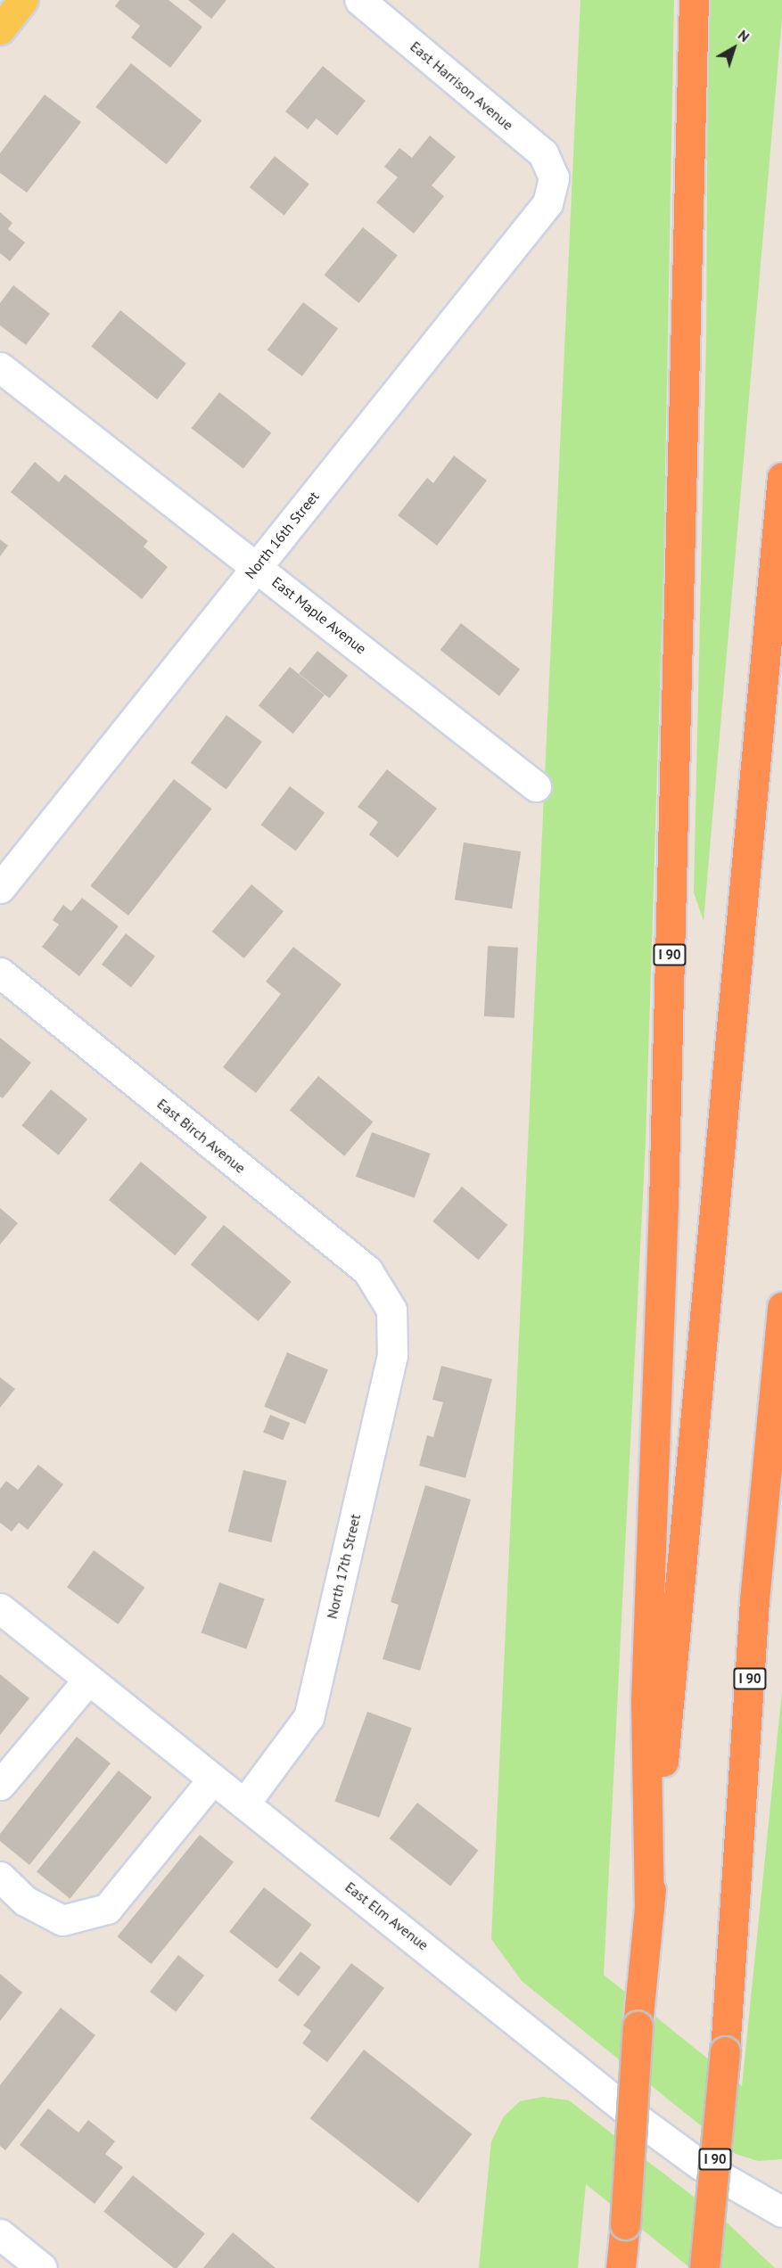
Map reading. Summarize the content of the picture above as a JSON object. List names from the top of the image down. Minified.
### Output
{"streets":{"highway":["I 90"],"street":["East Harrison Avenue","North 16th Street","East Maple Avenue","East Birch Avenue","North 17th Street","East Elm Avenue"]},"crossings":[["East Harrison Avenue","North 16th Street"],["North 16th Street","East Maple Avenue"],["East Birch Avenue","North 17th Street"],["North 17th Street","East Elm Avenue"]],"north":"top right"}
